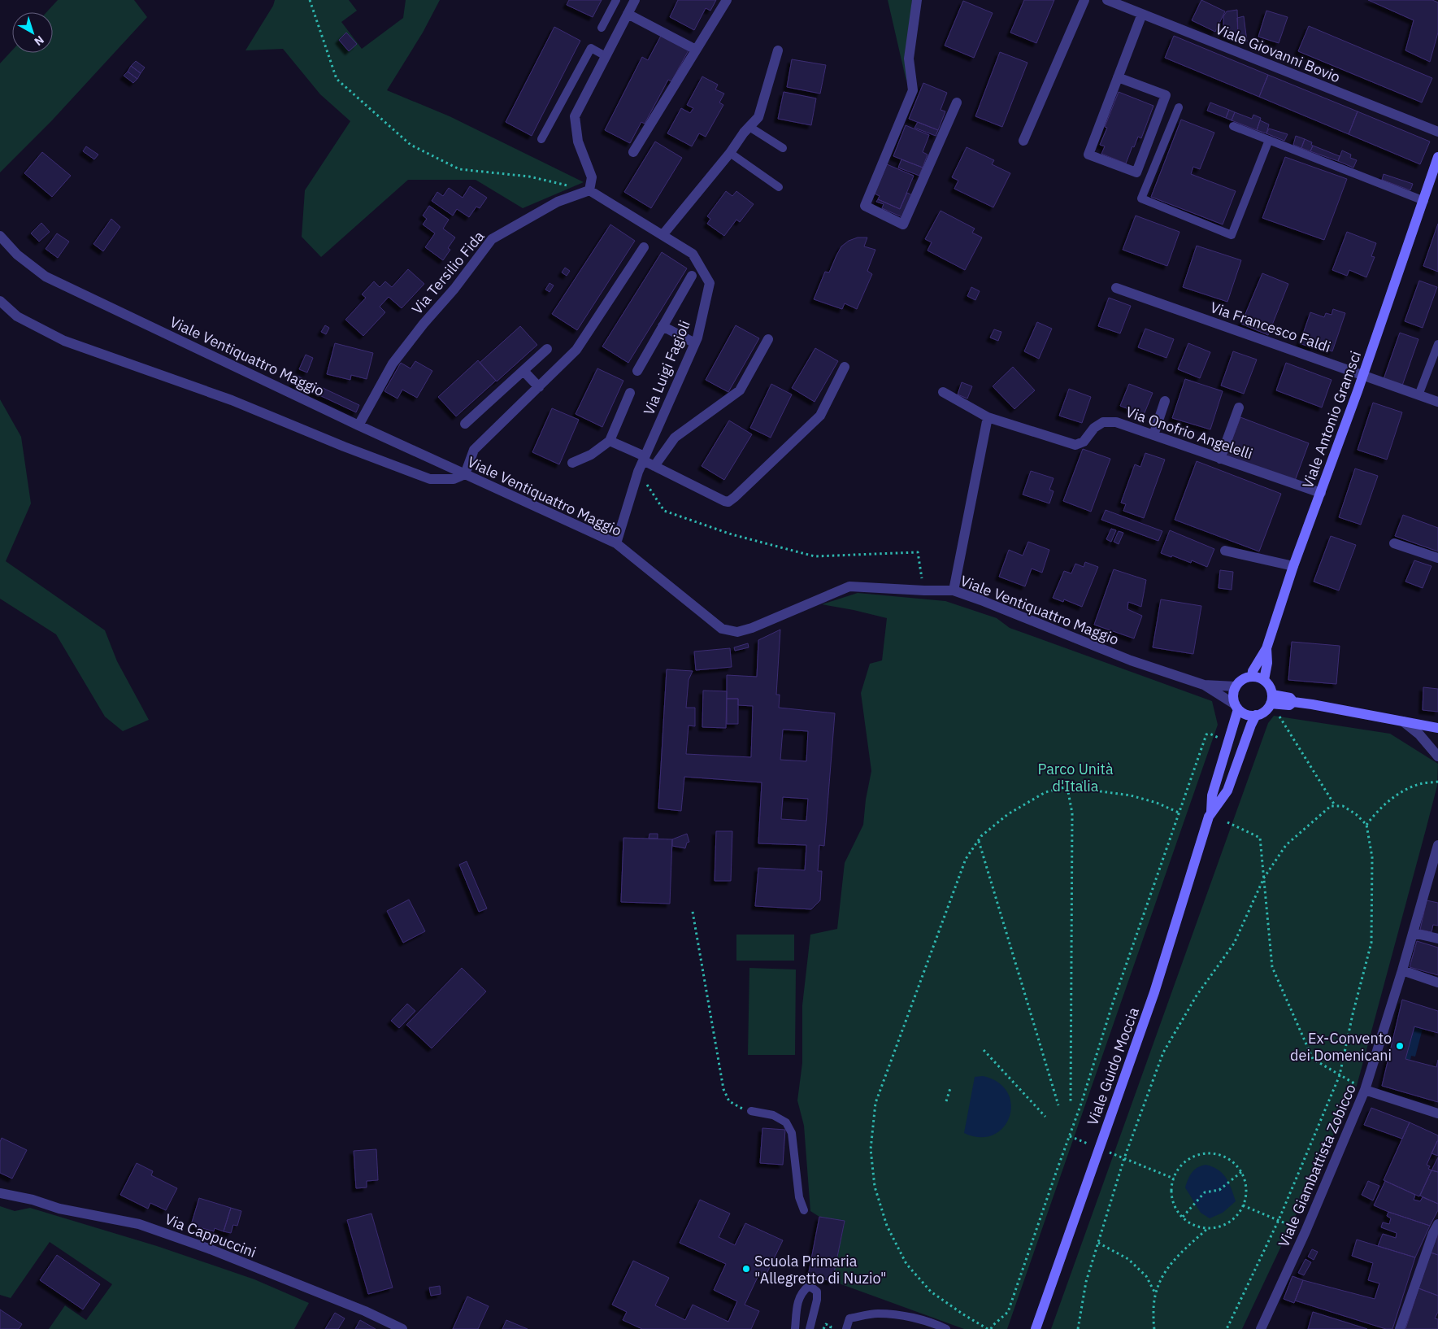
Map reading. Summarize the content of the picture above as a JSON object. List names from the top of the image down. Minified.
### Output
{"streets":{"main road":["Viale Antonio Gramsci","Viale Guido Moccia"],"street":["Viale Giovanni Bovio","Via Tersilio Fida","Via Francesco Faldi","Viale Ventiquattro Maggio","Via Luigi Fagioli","Via Onofrio Angelelli","Viale Giambattista Zobicco","Via Cappuccini"]},"crossings":[["Via Tersilio Fida","Viale Ventiquattro Maggio"],["Via Tersilio Fida","Via Luigi Fagioli"],["Via Francesco Faldi","Viale Antonio Gramsci"],["Viale Ventiquattro Maggio","Via Luigi Fagioli"],["Viale Ventiquattro Maggio","Viale Antonio Gramsci"],["Viale Ventiquattro Maggio","Viale Guido Moccia"],["Viale Antonio Gramsci","Via Onofrio Angelelli"],["Viale Antonio Gramsci","Viale Guido Moccia"]],"parks":["Parco Unità d'Italia"],"places":["Ex-Convento dei Domenicani","Scuola Primaria \"Allegretto di Nuzio\""],"north":"bottom right"}
